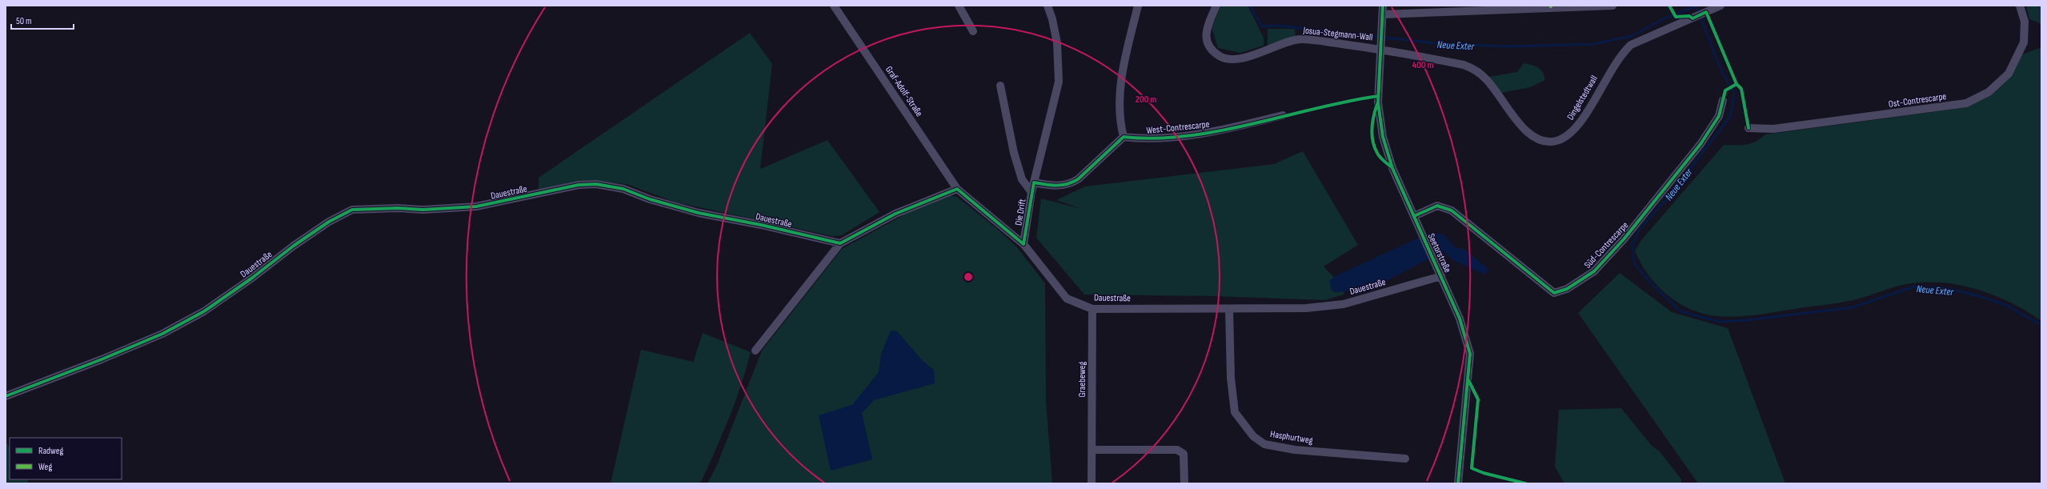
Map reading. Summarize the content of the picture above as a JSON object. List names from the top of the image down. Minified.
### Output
{"streets":{"street":["Josua-Stegmann-Wall","Graf-Adolf-Straße","Dingelstedtwall","Ost-Contrescarpe","West-Contrescarpe","Dauestraße","Die Drift","Süd-Contrescarpe","Seetorstraße","Graebeweg","Hasphurtweg"]},"crossings":[["Josua-Stegmann-Wall","Dingelstedtwall"],["Josua-Stegmann-Wall","Seetorstraße"],["Graf-Adolf-Straße","Dauestraße"],["Dingelstedtwall","Seetorstraße"],["Dauestraße","Die Drift"],["Dauestraße","Seetorstraße"],["Dauestraße","Graebeweg"],["Dauestraße","Hasphurtweg"],["Süd-Contrescarpe","Seetorstraße"]],"water":["Neue Exter"],"legend":["Radweg","Weg"],"scale_bar":"50 m","rings":["400 m","200 m"]}
